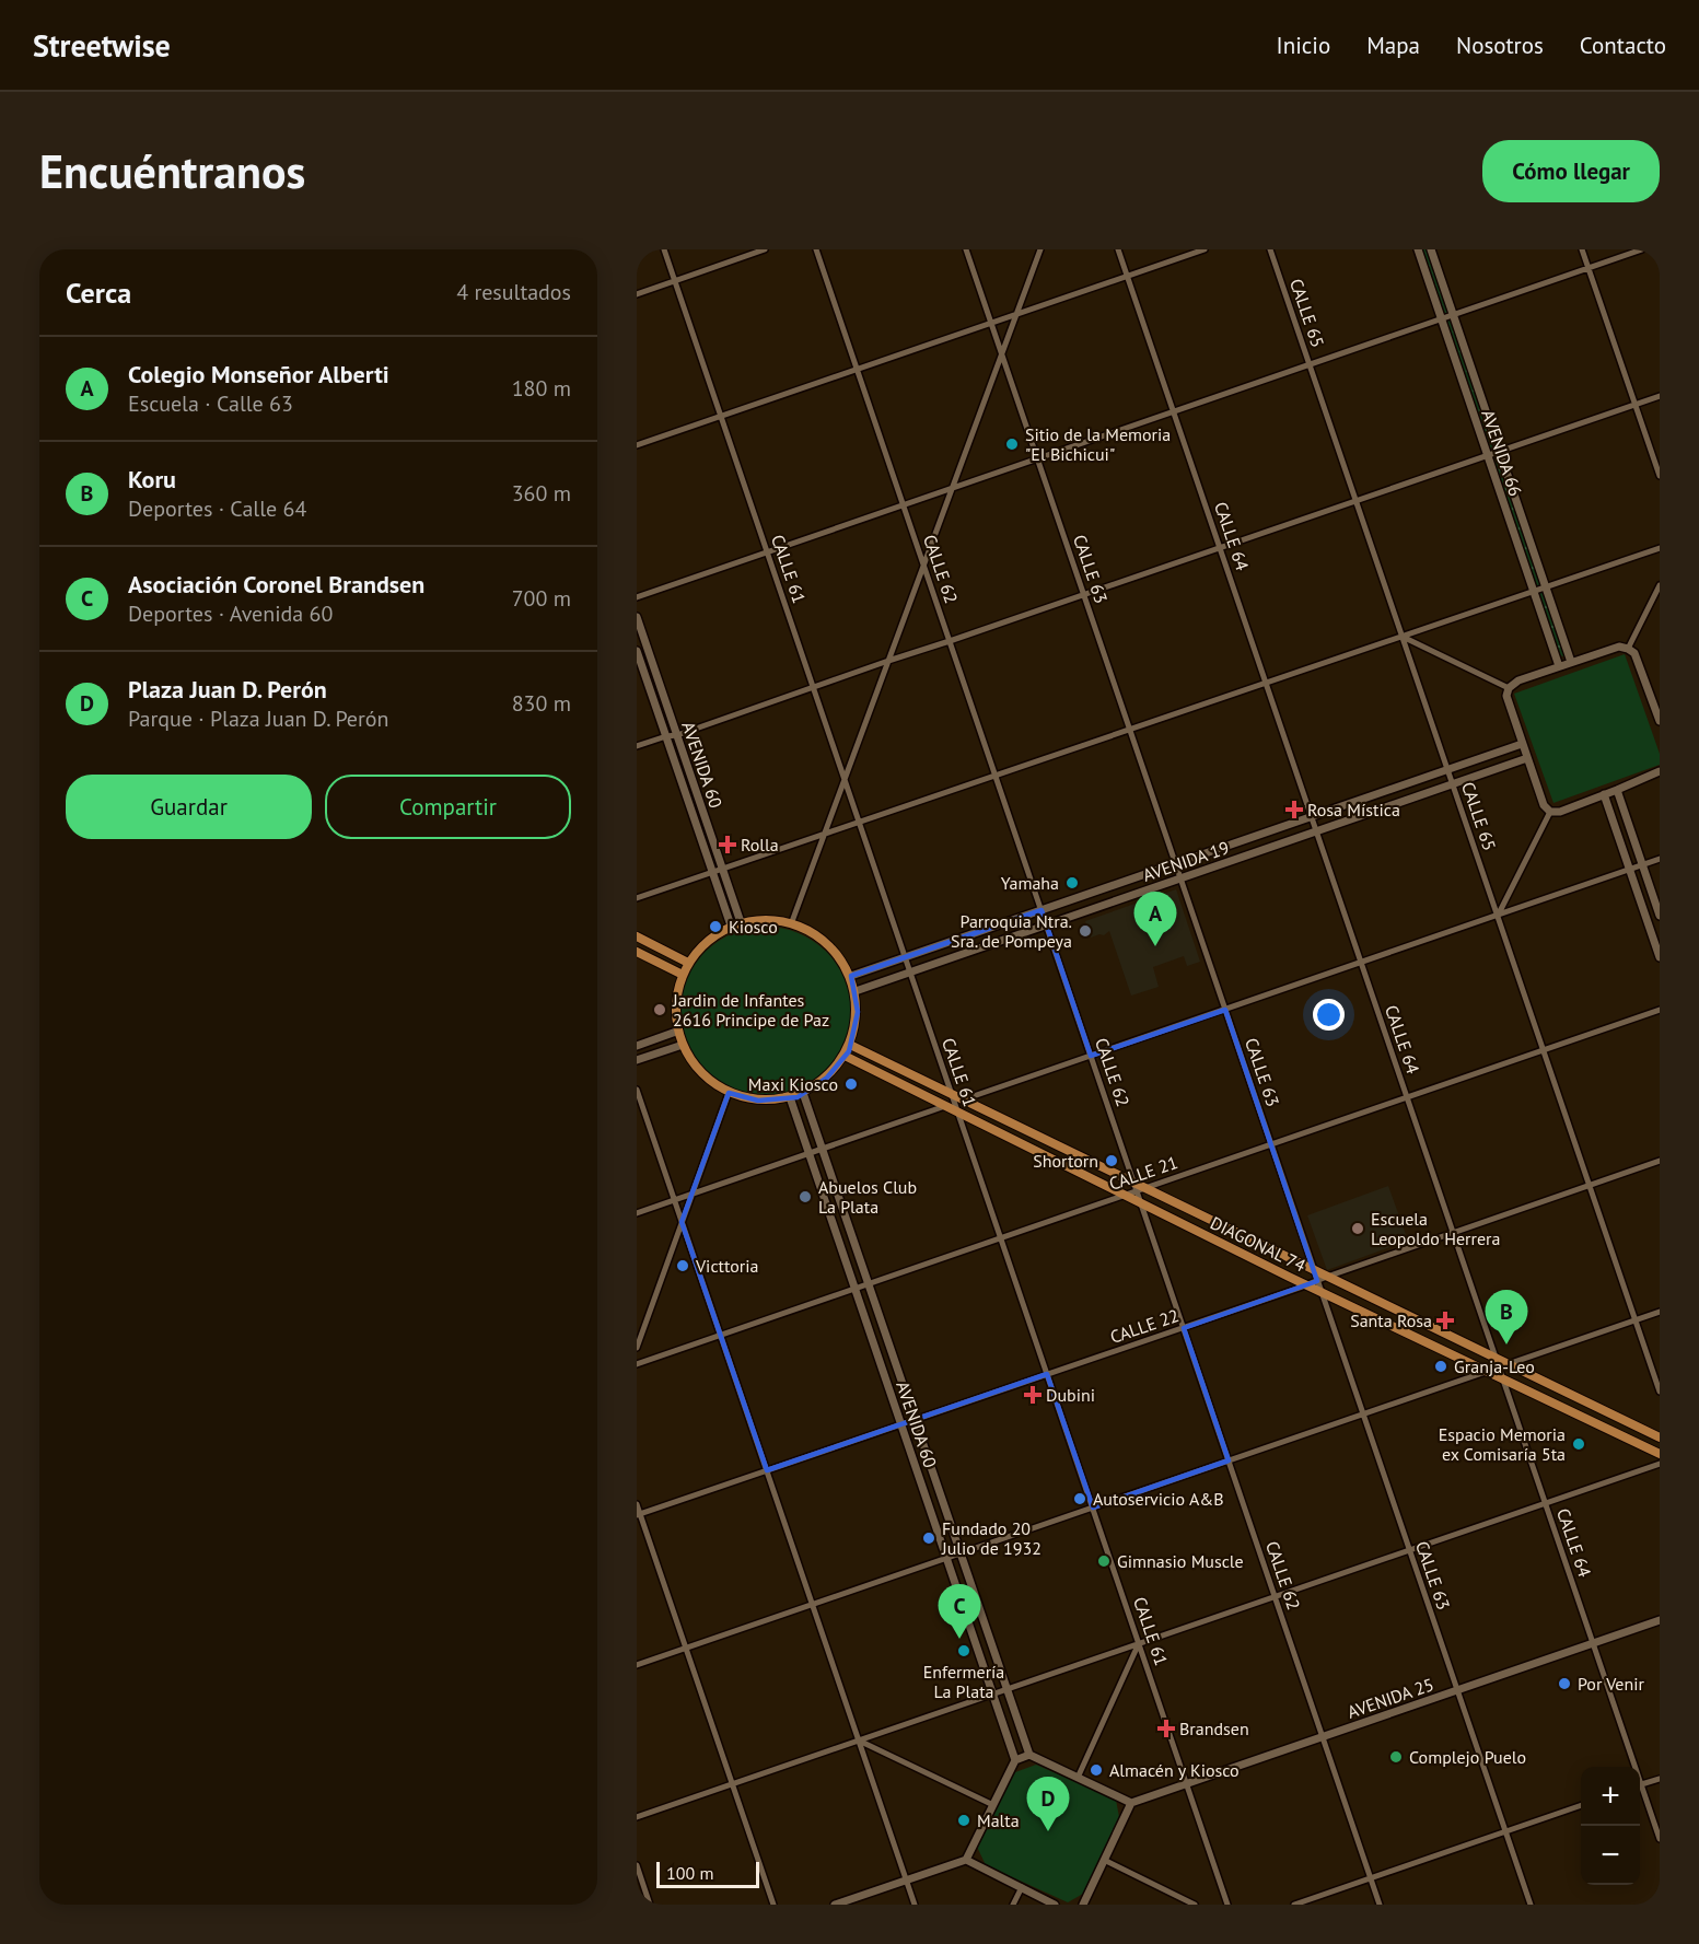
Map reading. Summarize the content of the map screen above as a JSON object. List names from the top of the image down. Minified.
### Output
{"streets":{"main road":["AVENIDA 66","AVENIDA 60","AVENIDA 19","DIAGONAL 74","AVENIDA 25"],"street":["CALLE 65","CALLE 64","CALLE 61","CALLE 62","CALLE 63","CALLE 21","CALLE 22"]},"crossings":[["CALLE 65","AVENIDA 19"],["CALLE 65","CALLE 21"],["CALLE 65","CALLE 22"],["CALLE 64","AVENIDA 19"],["CALLE 64","CALLE 21"],["CALLE 64","DIAGONAL 74"],["CALLE 64","CALLE 22"],["CALLE 64","AVENIDA 25"],["CALLE 61","AVENIDA 19"],["CALLE 61","CALLE 21"],["CALLE 61","DIAGONAL 74"],["CALLE 61","CALLE 22"],["CALLE 61","AVENIDA 25"],["CALLE 62","AVENIDA 19"],["CALLE 62","CALLE 21"],["CALLE 62","DIAGONAL 74"],["CALLE 62","CALLE 22"],["CALLE 62","AVENIDA 25"],["CALLE 63","AVENIDA 19"],["CALLE 63","CALLE 21"],["CALLE 63","DIAGONAL 74"],["CALLE 63","CALLE 22"],["CALLE 63","AVENIDA 25"],["AVENIDA 60","AVENIDA 19"],["AVENIDA 60","CALLE 21"],["AVENIDA 60","DIAGONAL 74"],["AVENIDA 60","CALLE 22"],["AVENIDA 19","DIAGONAL 74"],["CALLE 21","DIAGONAL 74"],["DIAGONAL 74","CALLE 22"]],"places":{"other":["Sitio de la Memoria \"El Bichicui\"","Yamaha","Kiosco","Parroquia Ntra. Sra. de Pompeya","Jardin de Infantes 2616 Principe de Paz","Maxi Kiosco","Shortorn","Abuelos Club La Plata","Escuela Leopoldo Herrera","Victtoria","Granja-Leo","Espacio Memoria ex Comisaría 5ta","Autoservicio A&B","Fundado 20 Julio de 1932","Gimnasio Muscle","Enfermería La Plata","Por Venir","Complejo Puelo","Almacén y Kiosco","Malta"],"health":["Rosa Mística","Rolla","Santa Rosa","Dubini","Brandsen"]},"scale_bar":"100 m","page":{"header":"Streetwise","nav":["Inicio","Mapa","Nosotros","Contacto"],"buttons":["Cómo llegar",["Guardar","Compartir"]],"title":"Encuéntranos","heading":["Cerca","4 resultados"],"list":[{"mark":"A","name":"Colegio Monseñor Alberti","note":"Escuela · Calle 63","value":"180 m"},{"mark":"B","name":"Koru","note":"Deportes · Calle 64","value":"360 m"},{"mark":"C","name":"Asociación Coronel Brandsen","note":"Deportes · Avenida 60","value":"700 m"},{"mark":"D","name":"Plaza Juan D. Perón","note":"Parque · Plaza Juan D. Perón","value":"830 m"}],"pins":["A","B","C","D"],"map_buttons":["+","−"],"scale":"100 m"}}
